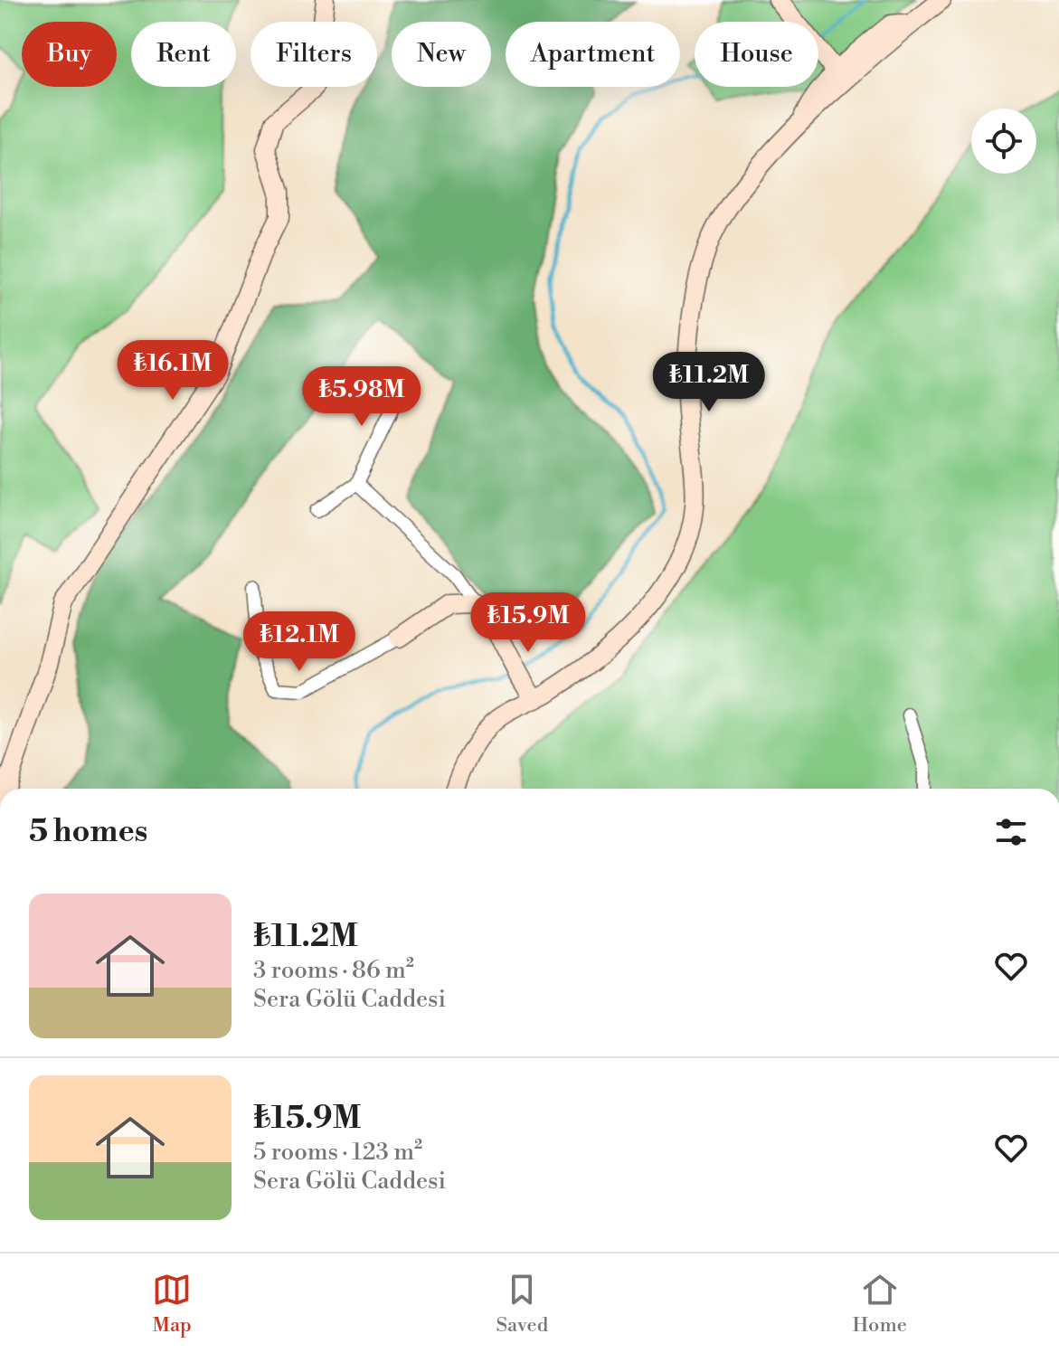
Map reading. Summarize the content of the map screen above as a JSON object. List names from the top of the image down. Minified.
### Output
{"page":{"chip":["Buy","Rent","Filters","New","Apartment","House"],"price":["₺16.1M","₺11.2M","₺5.98M","₺15.9M","₺12.1M"],"heading":"5 homes","list":[{"name":"₺11.2M","note":"3 rooms · 86 m² · Sera Gölü Caddesi"},{"name":"₺15.9M","note":"5 rooms · 123 m² · Sera Gölü Caddesi"}],"tabs":["Map","Saved","Home"]}}
